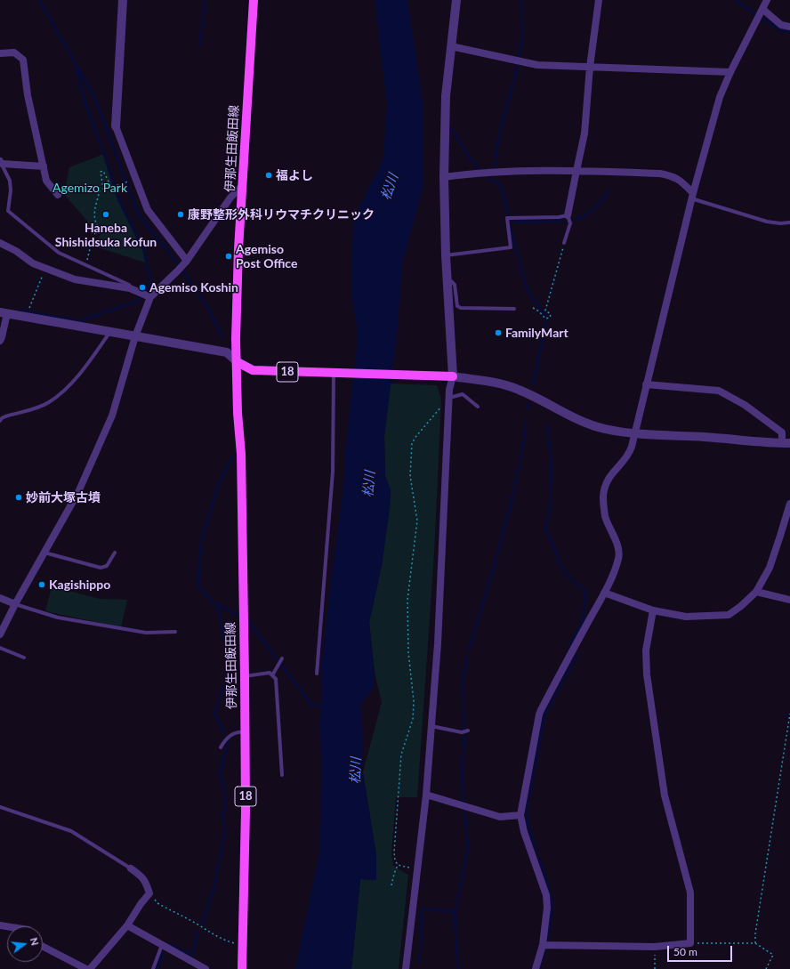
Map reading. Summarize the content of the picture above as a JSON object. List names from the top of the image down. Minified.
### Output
{"streets":{"main road":["伊那生田飯田線","18"]},"crossings":[["伊那生田飯田線","18"]],"water":["松川"],"parks":["Agemizo Park"],"places":["福よし","Haneba Shishidsuka Kofun","康野整形外科リウマチクリニック","Agemiso Post Office","Agemiso Koshin","FamilyMart","妙前大塚古墳","Kagishippo"],"scale_bar":"50 m","north":"right"}
